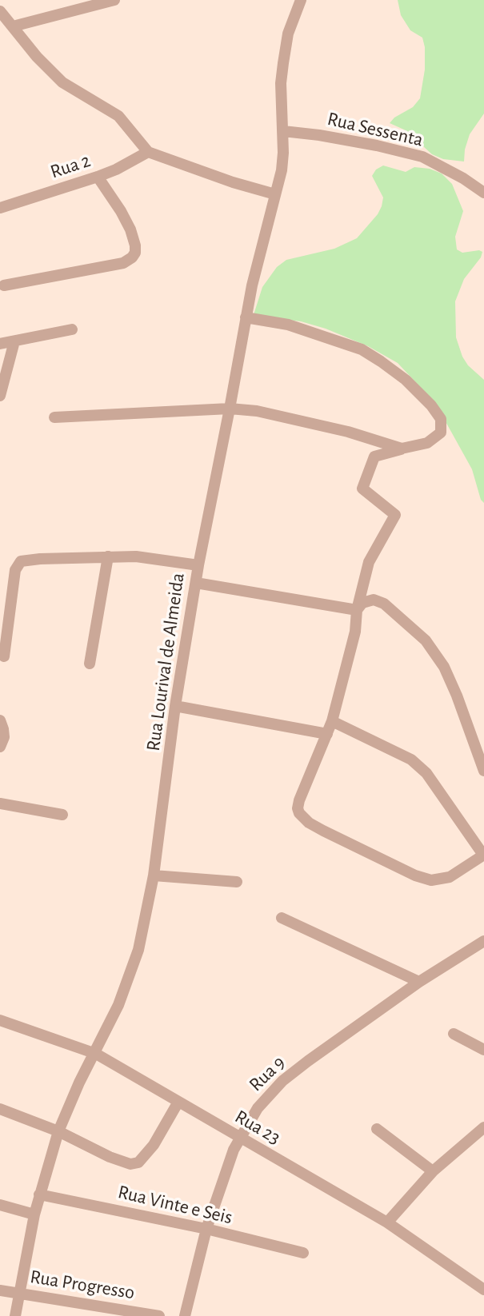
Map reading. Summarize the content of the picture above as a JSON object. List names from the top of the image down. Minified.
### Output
{"streets":{"street":["Rua Sessenta","Rua 2","Rua Lourival de Almeida","Rua 9","Rua 23","Rua Vinte e Seis","Rua Progresso"]},"crossings":[["Rua Sessenta","Rua Lourival de Almeida"],["Rua Lourival de Almeida","Rua 23"],["Rua Lourival de Almeida","Rua Vinte e Seis"],["Rua Lourival de Almeida","Rua Progresso"],["Rua 9","Rua 23"],["Rua 9","Rua Vinte e Seis"]]}
